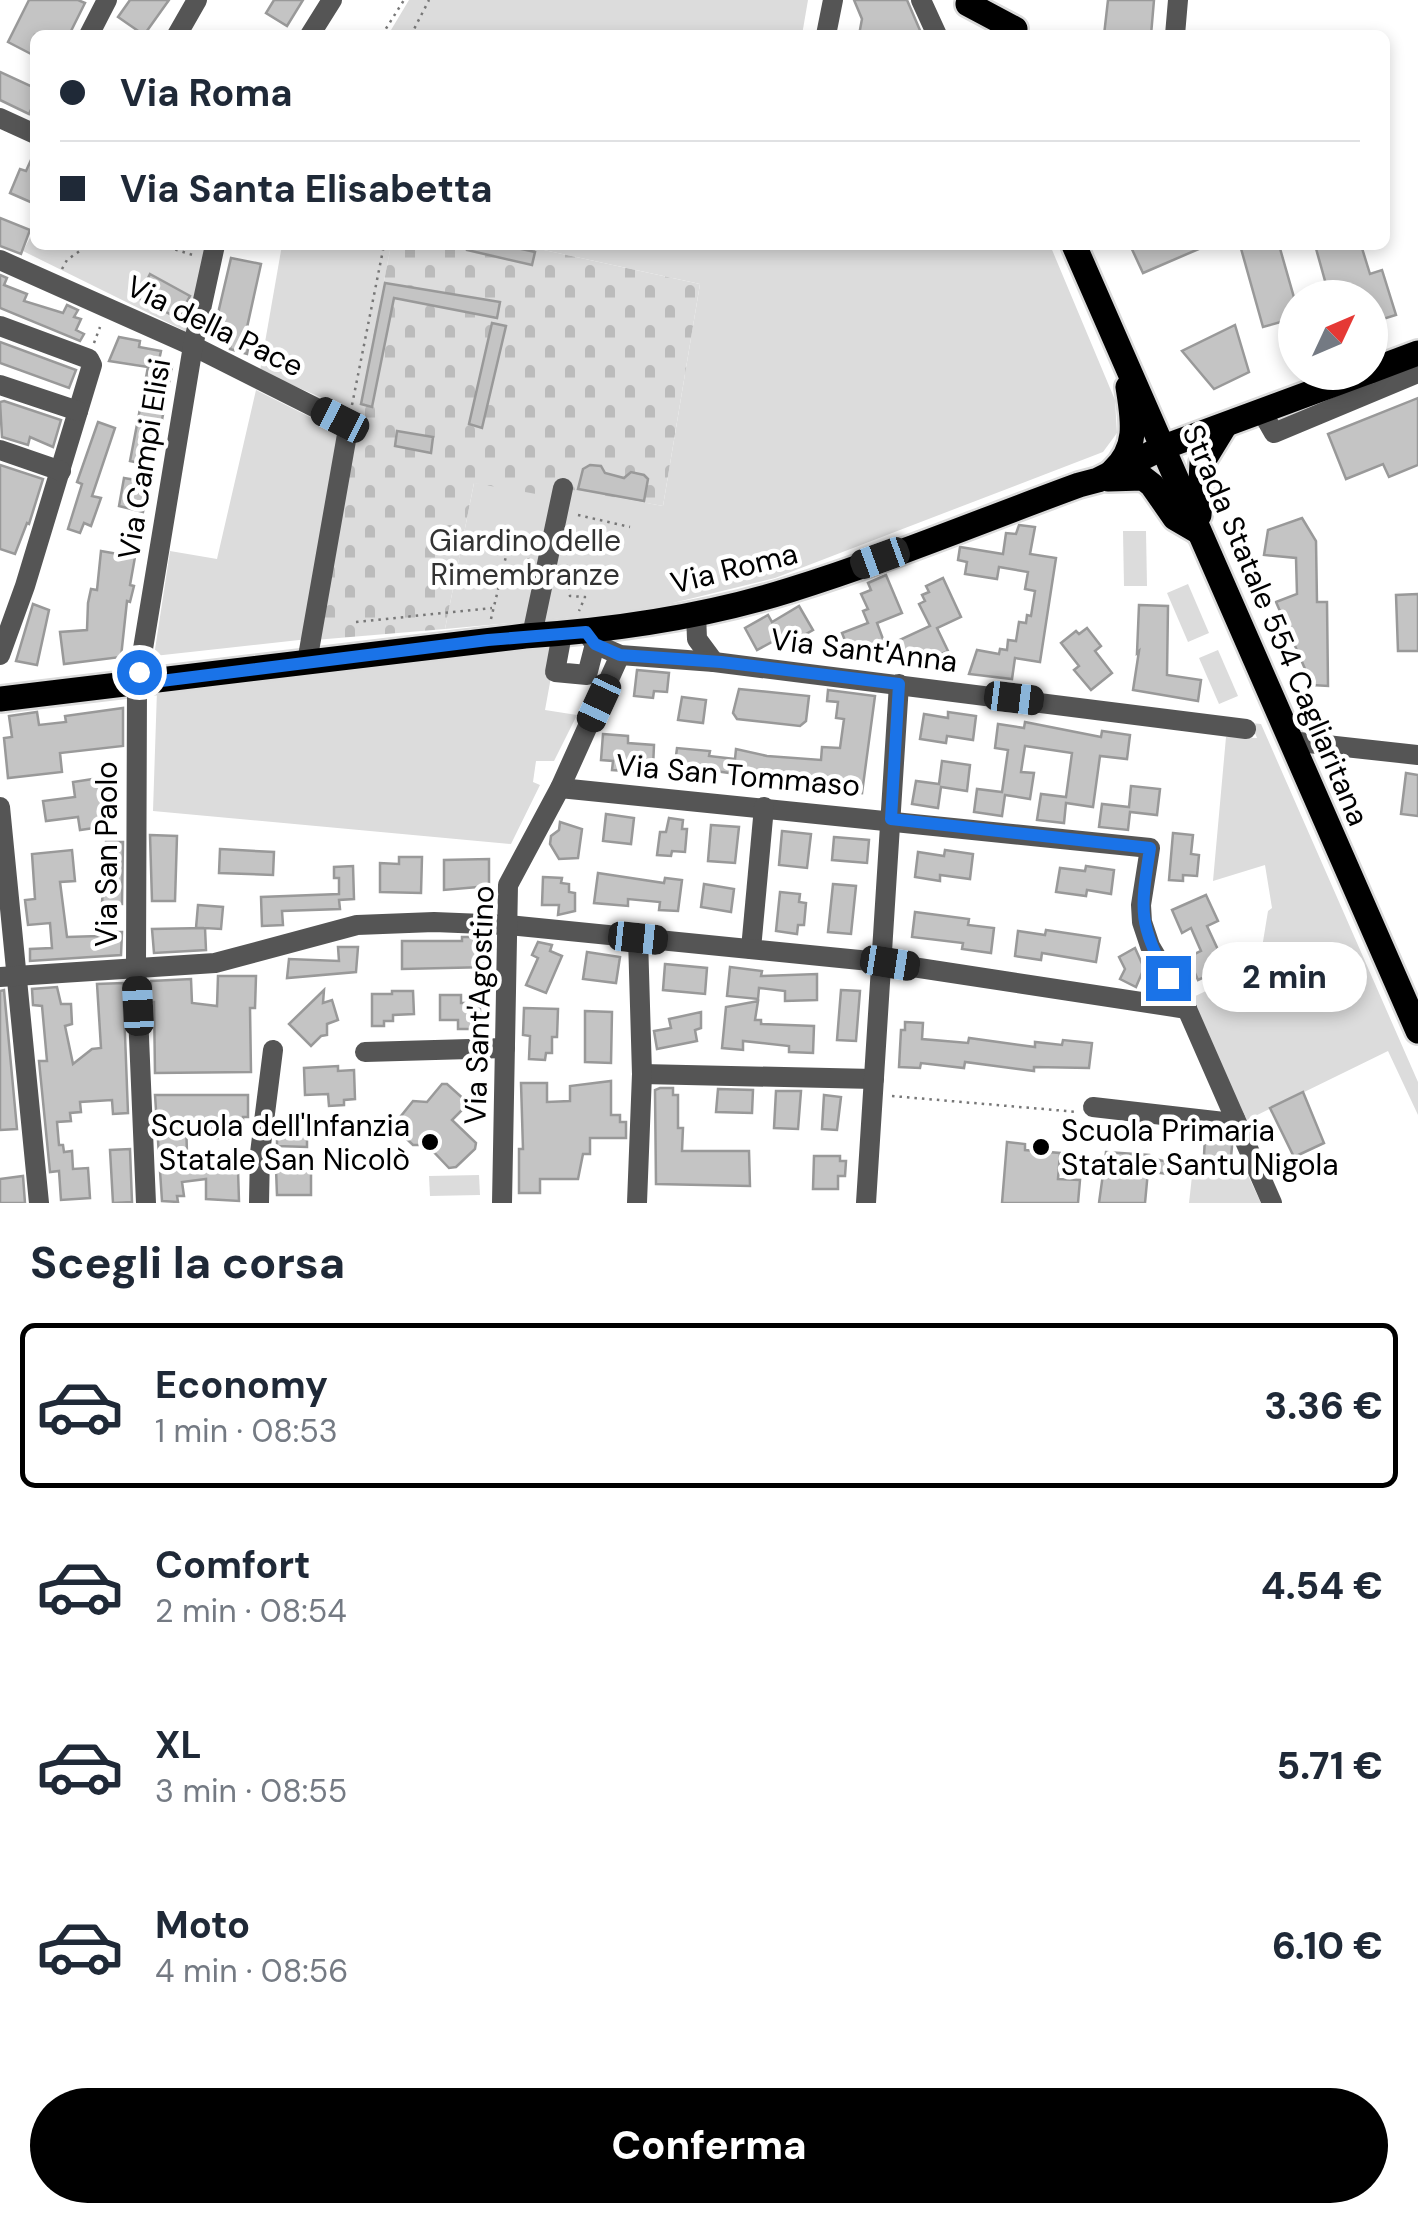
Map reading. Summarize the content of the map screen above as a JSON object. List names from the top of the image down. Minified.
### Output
{"streets":{"main road":["Via Roma","Strada Statale 554 Cagliaritana"],"street":["Via della Pace","Via Campi Elisi","Via Sant'Anna","Via San Tommaso","Via San Paolo","Via Sant'Agostino"]},"crossings":[["Via della Pace","Via Campi Elisi"],["Via Campi Elisi","Via Roma"],["Via Campi Elisi","Via San Paolo"],["Via Roma","Strada Statale 554 Cagliaritana"],["Via Roma","Via Sant'Anna"],["Via Roma","Via San Paolo"],["Via Sant'Anna","Via Sant'Agostino"],["Via San Tommaso","Via Sant'Agostino"]],"parks":["Giardino delle Rimembranze"],"places":["Scuola dell'Infanzia Statale San Nicolò","Scuola Primaria Statale Santu Nigola"],"north":"top right","page":{"banner":["Via Roma","Via Santa Elisabetta"],"bubble":"2 min","heading":"Scegli la corsa","list":[{"name":"Economy","note":"1 min · 08:53","value":"3.36 €"},{"name":"Comfort","note":"2 min · 08:54","value":"4.54 €"},{"name":"XL","note":"3 min · 08:55","value":"5.71 €"},{"name":"Moto","note":"4 min · 08:56","value":"6.10 €"}],"buttons":"Conferma"}}
